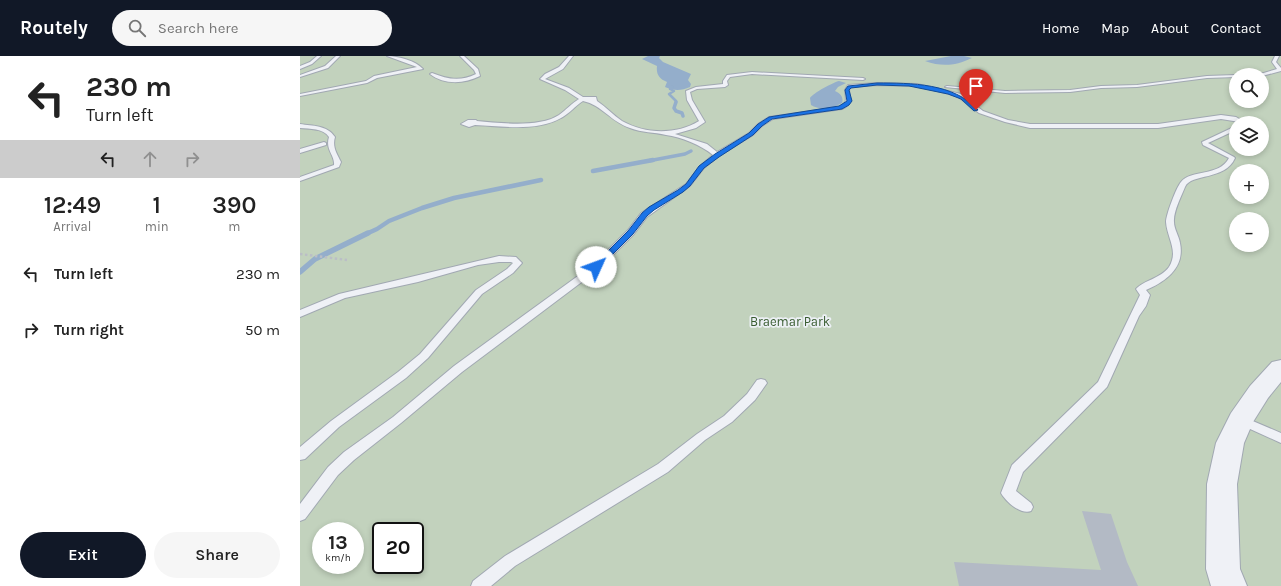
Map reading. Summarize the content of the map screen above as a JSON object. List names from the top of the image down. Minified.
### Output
{"parks":["Braemar Park"],"page":{"header":"Routely","search":"Search here","nav":["Home","Map","About","Contact"],"turn":["230 m","Turn left"],"map_buttons":["+","−"],"eta":["12:49","Arrival","1","min","390","m"],"list":[{"name":"Turn left","value":"230 m"},{"name":"Turn right","value":"50 m"}],"speed":"13 km/h","limit":"20","buttons":["Exit","Share"]}}
